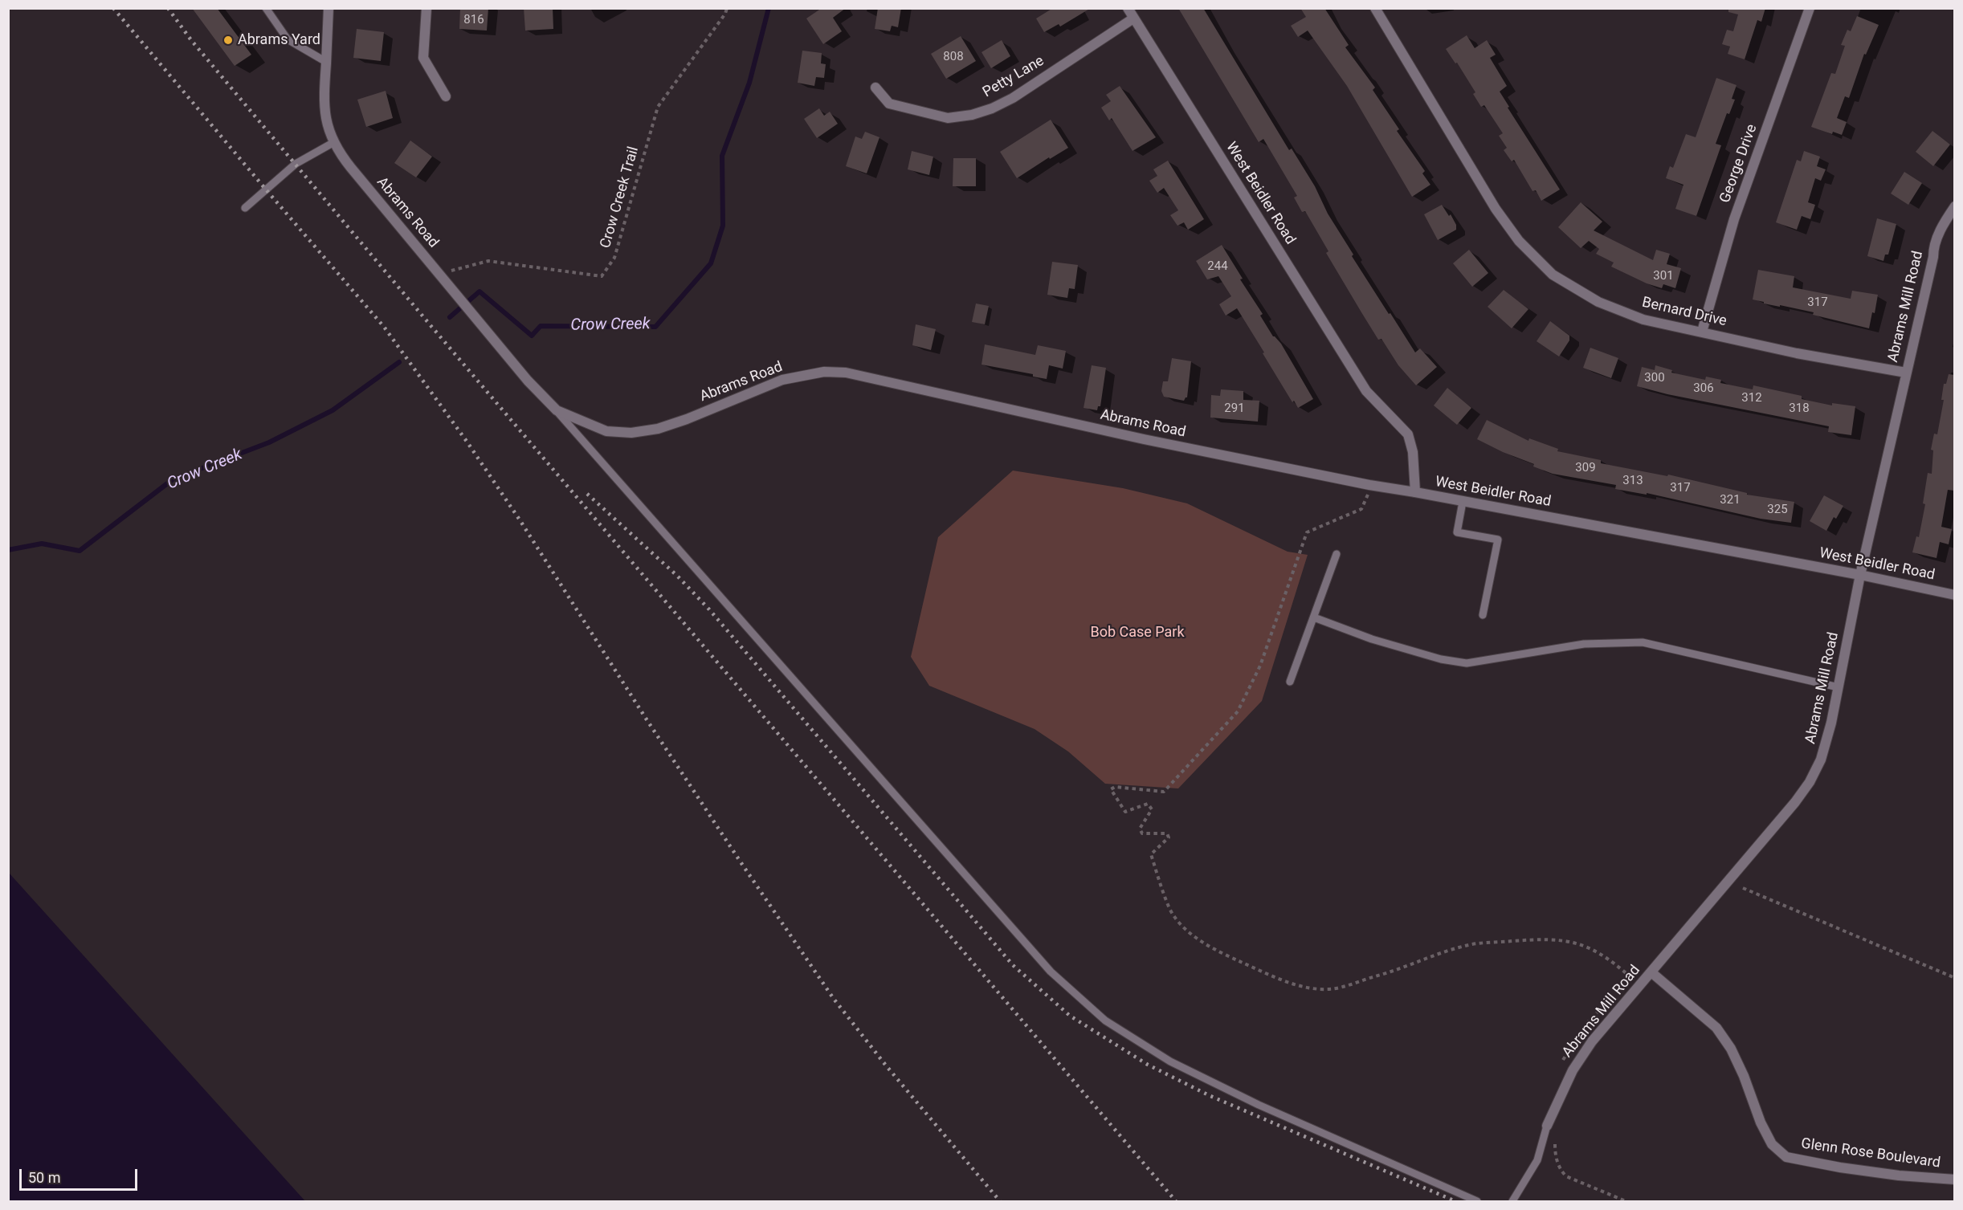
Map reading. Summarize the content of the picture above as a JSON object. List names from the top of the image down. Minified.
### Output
{"streets":{"street":["Petty Lane","George Drive","West Beidler Road","Abrams Road","Abrams Mill Road","Bernard Drive","Glenn Rose Boulevard"],"path":["Crow Creek Trail"]},"crossings":[["Petty Lane","West Beidler Road"],["George Drive","Bernard Drive"],["West Beidler Road","Abrams Road"],["West Beidler Road","Abrams Mill Road"],["Crow Creek Trail","Abrams Road"],["Abrams Mill Road","Bernard Drive"],["Abrams Mill Road","Glenn Rose Boulevard"]],"water":["Crow Creek"],"parks":["Bob Case Park"],"places":["Abrams Yard"],"house_numbers":["816","808","244","301","317","300","306","312","291","318","309","313","317","321","325"],"scale_bar":"50 m"}
